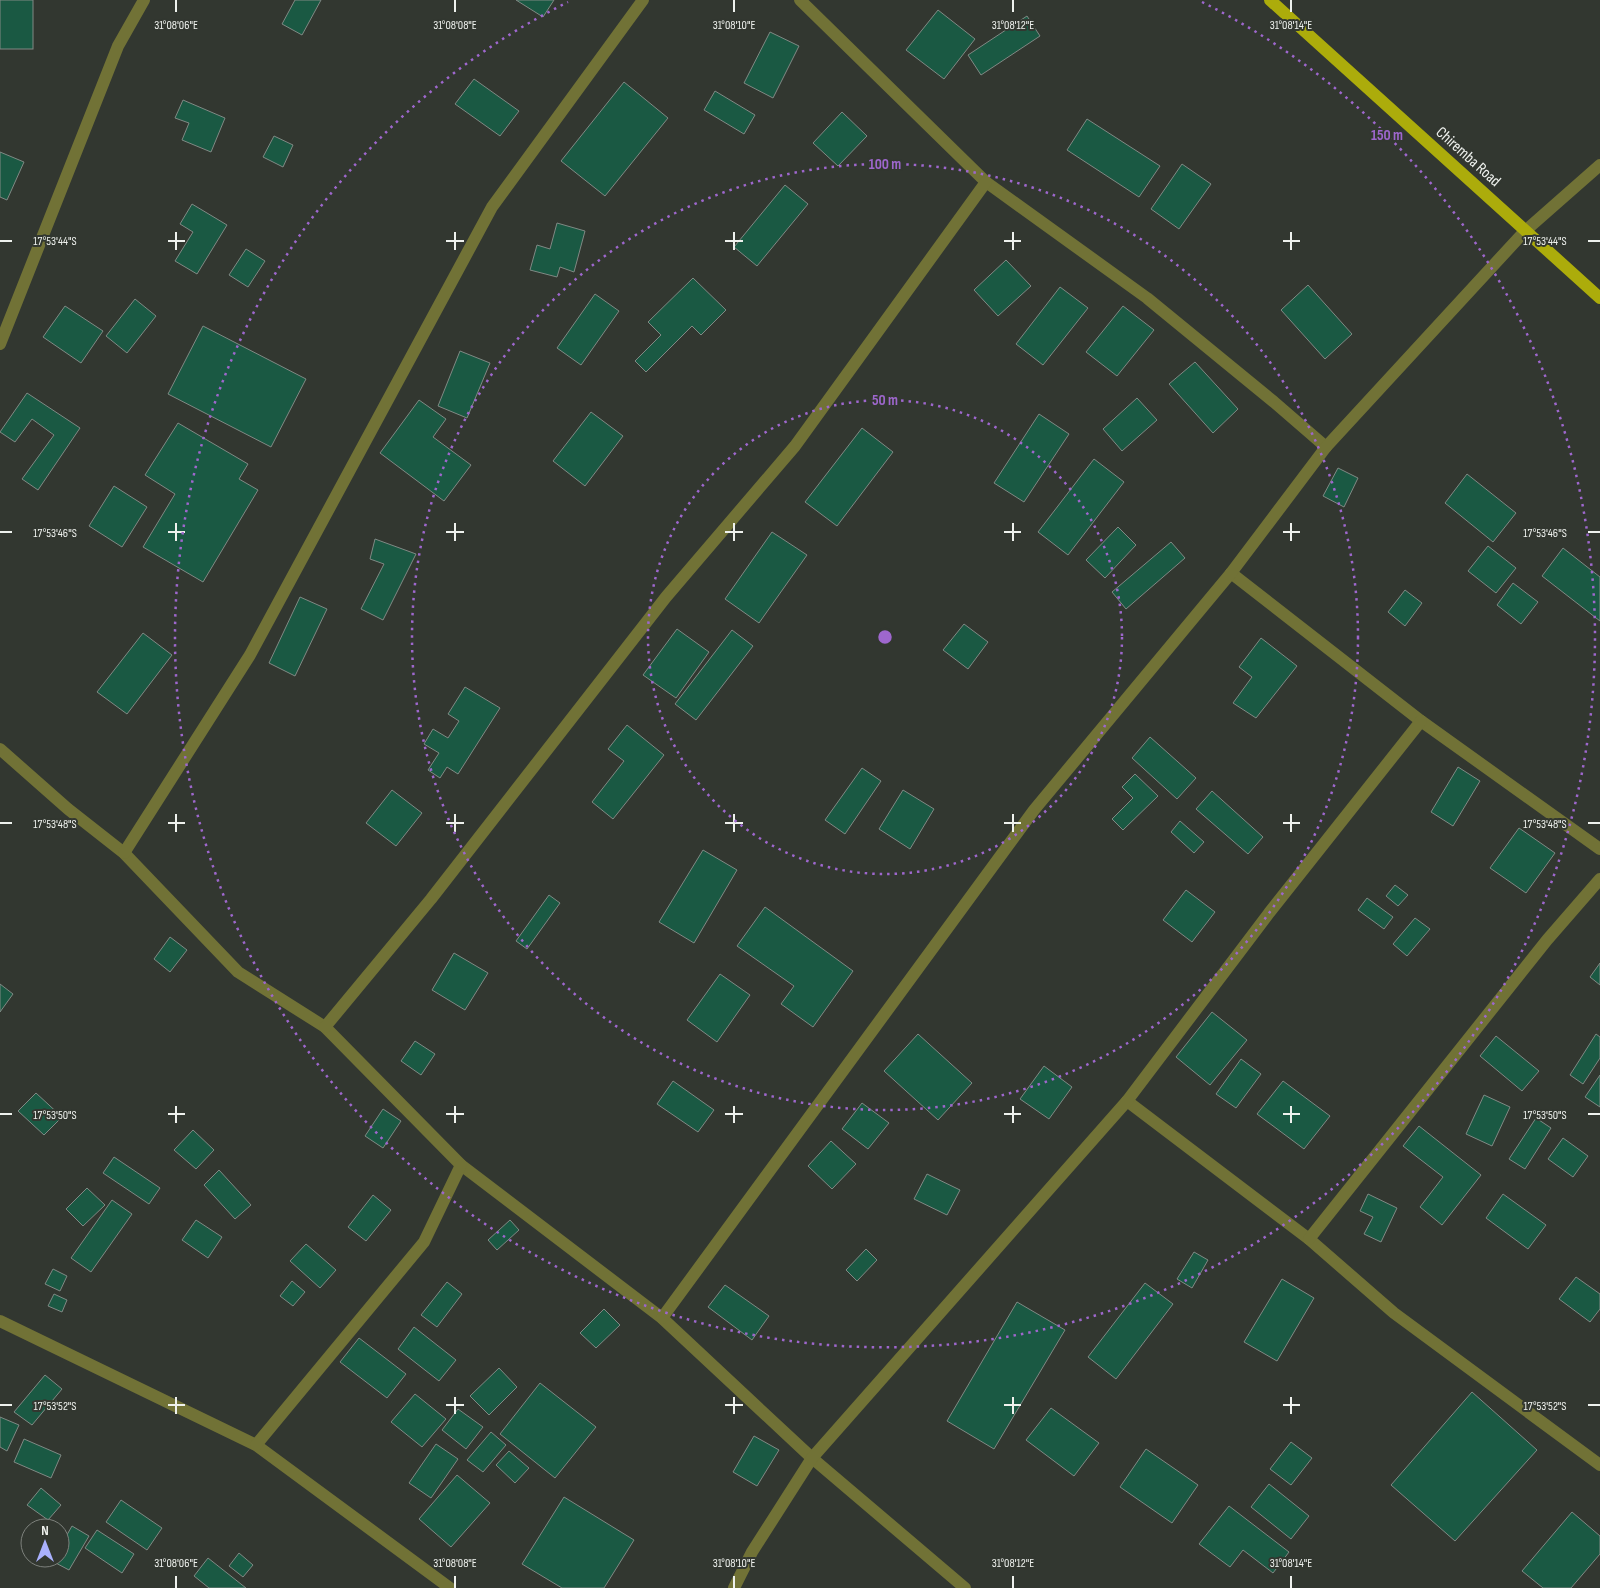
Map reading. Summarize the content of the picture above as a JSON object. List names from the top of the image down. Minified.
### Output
{"streets":{"main road":["Chiremba Road"]},"north":"top","coordinates":["31°08'06\"E","31°08'08\"E","31°08'10\"E","31°08'12\"E","31°08'14\"E","17°53'44\"S","17°53'46\"S","17°53'48\"S","17°53'50\"S","17°53'52\"S"],"rings":["150 m","100 m","50 m"]}
